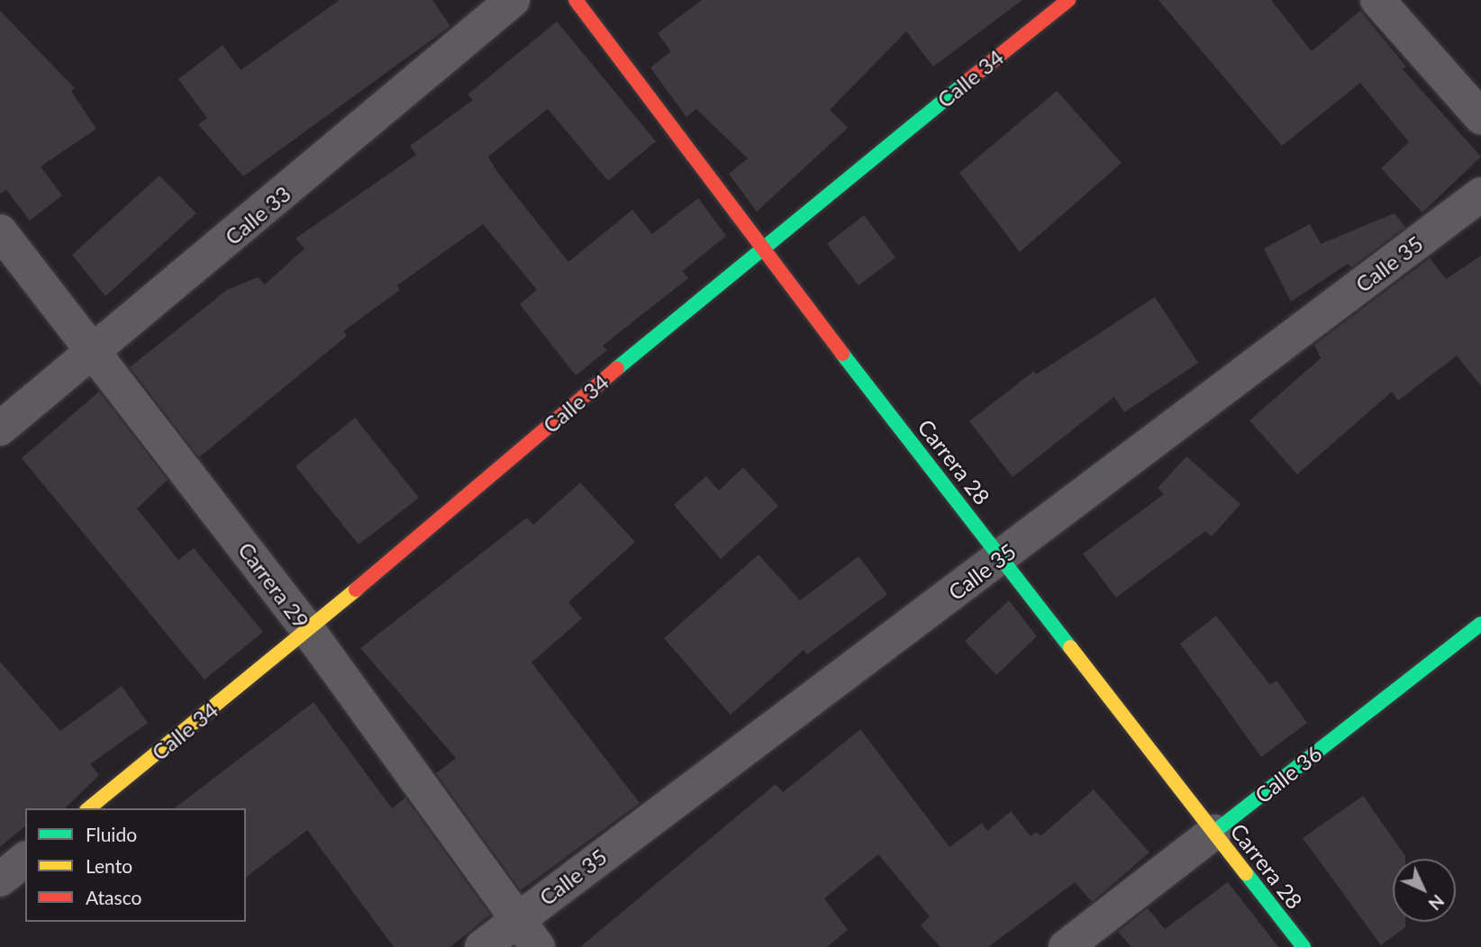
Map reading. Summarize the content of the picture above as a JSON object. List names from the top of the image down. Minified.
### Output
{"streets":{"street":["Calle 34","Calle 33","Calle 35","Carrera 28","Carrera 29","Calle 36"]},"crossings":[["Calle 34","Carrera 28"],["Calle 34","Carrera 29"],["Calle 33","Carrera 29"],["Calle 35","Carrera 28"],["Calle 35","Carrera 29"],["Carrera 28","Calle 36"]],"legend":["Fluido","Lento","Atasco"],"north":"bottom right"}
